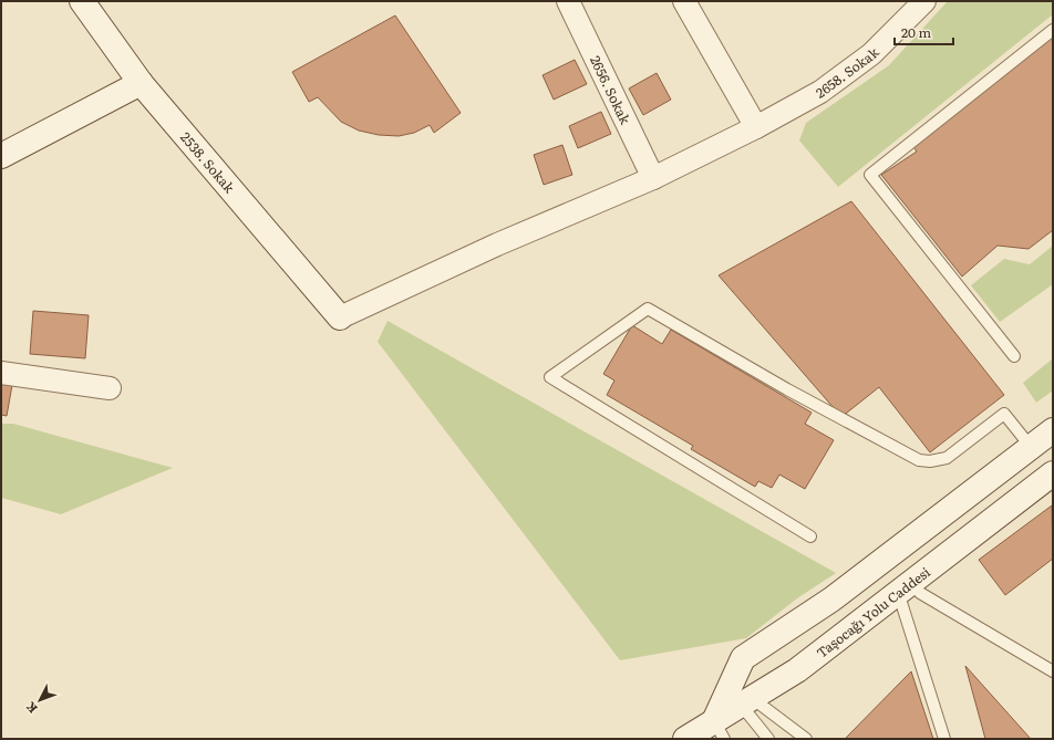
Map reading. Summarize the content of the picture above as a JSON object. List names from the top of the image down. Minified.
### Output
{"streets":{"main road":["2538. Sokak","Taşocağı Yolu Caddesi"],"street":["2658. Sokak","2656. Sokak"]},"crossings":[["2658. Sokak","2656. Sokak"],["2658. Sokak","2538. Sokak"]],"scale_bar":"20 m","north":"bottom left"}
